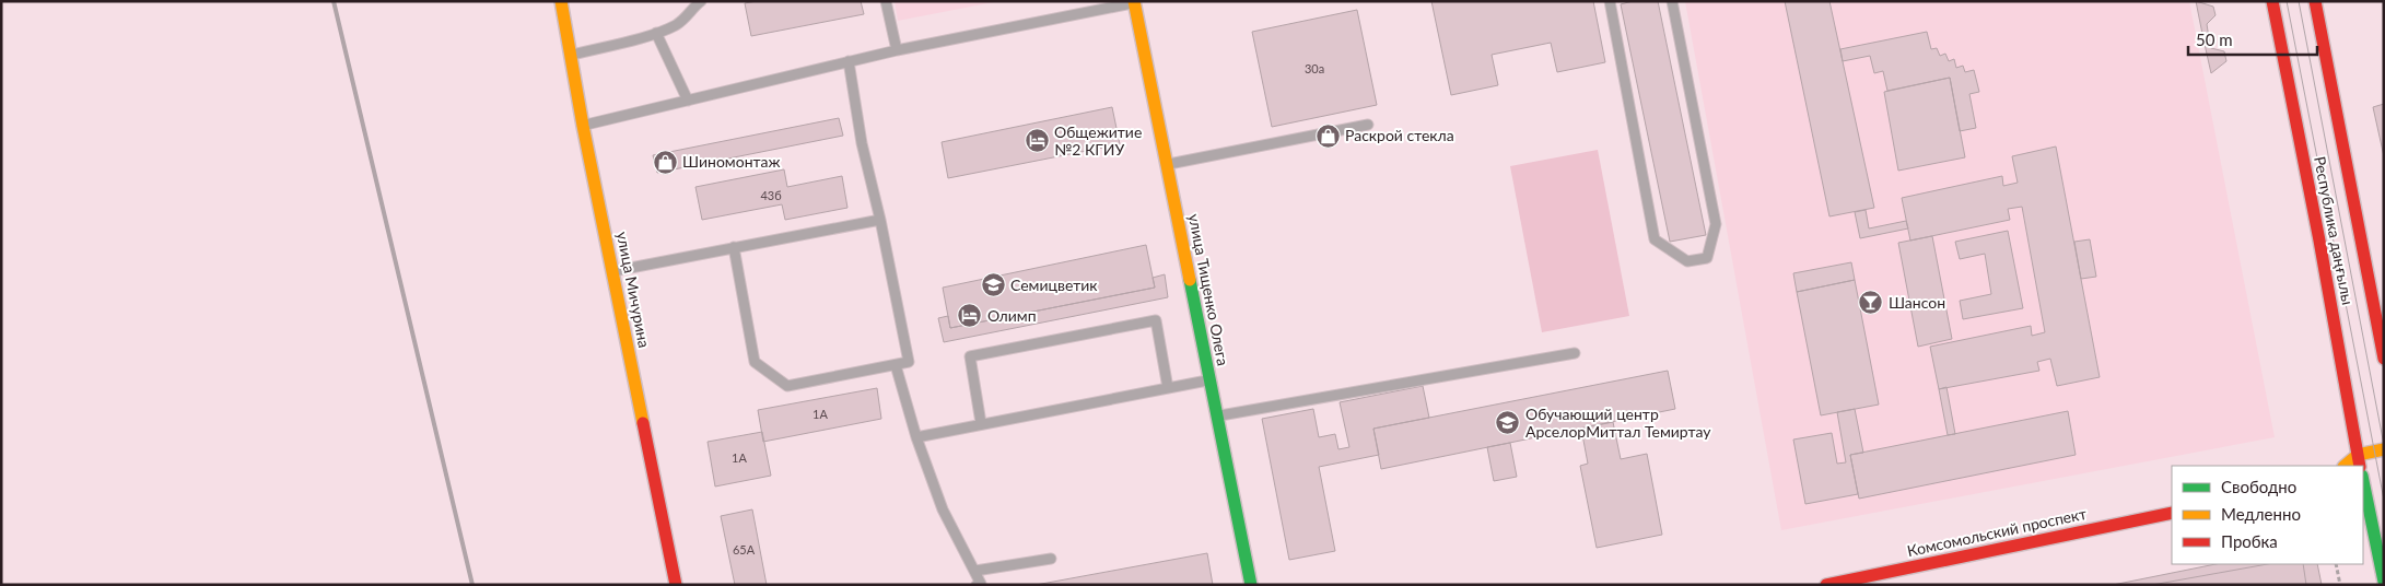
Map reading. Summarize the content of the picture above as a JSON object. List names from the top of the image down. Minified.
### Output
{"streets":{"main road":["Республика даңғылы","улица Мичурина","улица Тищенко Олега","Комсомольский проспект"]},"places":{"shop":["Раскрой стекла","Шиномонтаж"],"hotel":["Общежитие №2 КГИУ","Олимп"],"school or university":["Семицветик","Обучающий центр АрселорМиттал Темиртау"],"bar":["Шансон"]},"house_numbers":["30а","43б","1А","1А","65А"],"legend":["Свободно","Медленно","Пробка"],"scale_bar":"50 m"}
